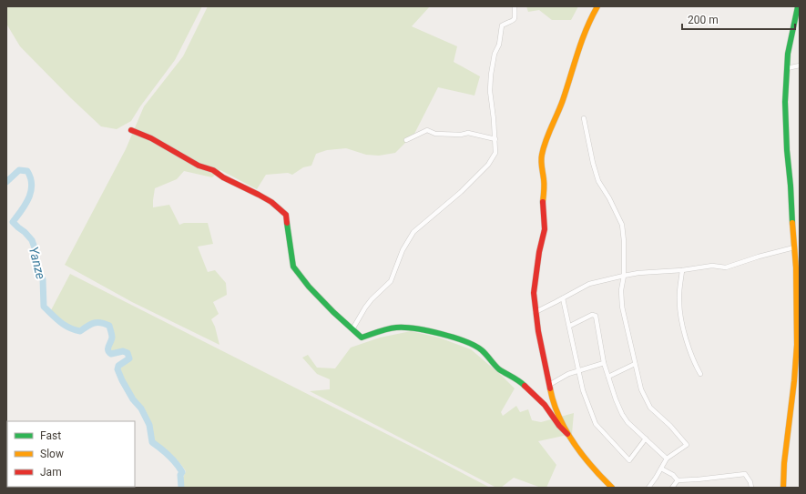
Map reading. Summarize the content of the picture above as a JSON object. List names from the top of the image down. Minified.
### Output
{"water":["Yanze"],"legend":["Fast","Slow","Jam"],"scale_bar":"200 m"}
